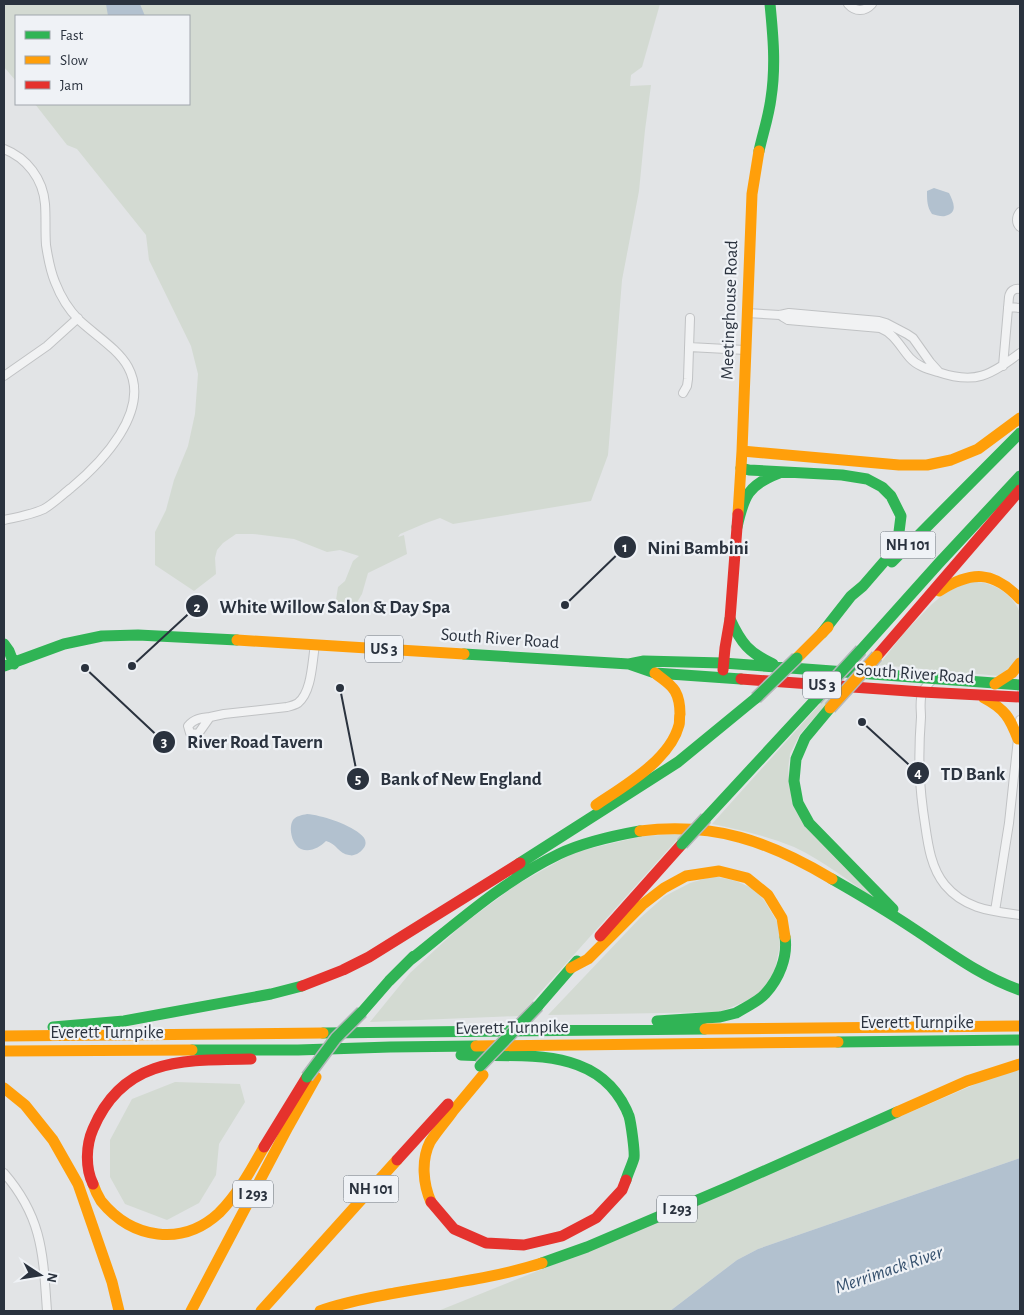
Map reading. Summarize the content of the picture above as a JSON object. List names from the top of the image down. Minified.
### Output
{"streets":{"main road":["Meetinghouse Road","NH 101","South River Road","US 3","Everett Turnpike","I 293"]},"crossings":[["Meetinghouse Road","South River Road"],["NH 101","I 293"]],"water":["Merrimack River"],"places":["Nini Bambini","White Willow Salon & Day Spa","River Road Tavern","Bank of New England","TD Bank"],"legend":["Fast","Slow","Jam"],"north":"right"}
